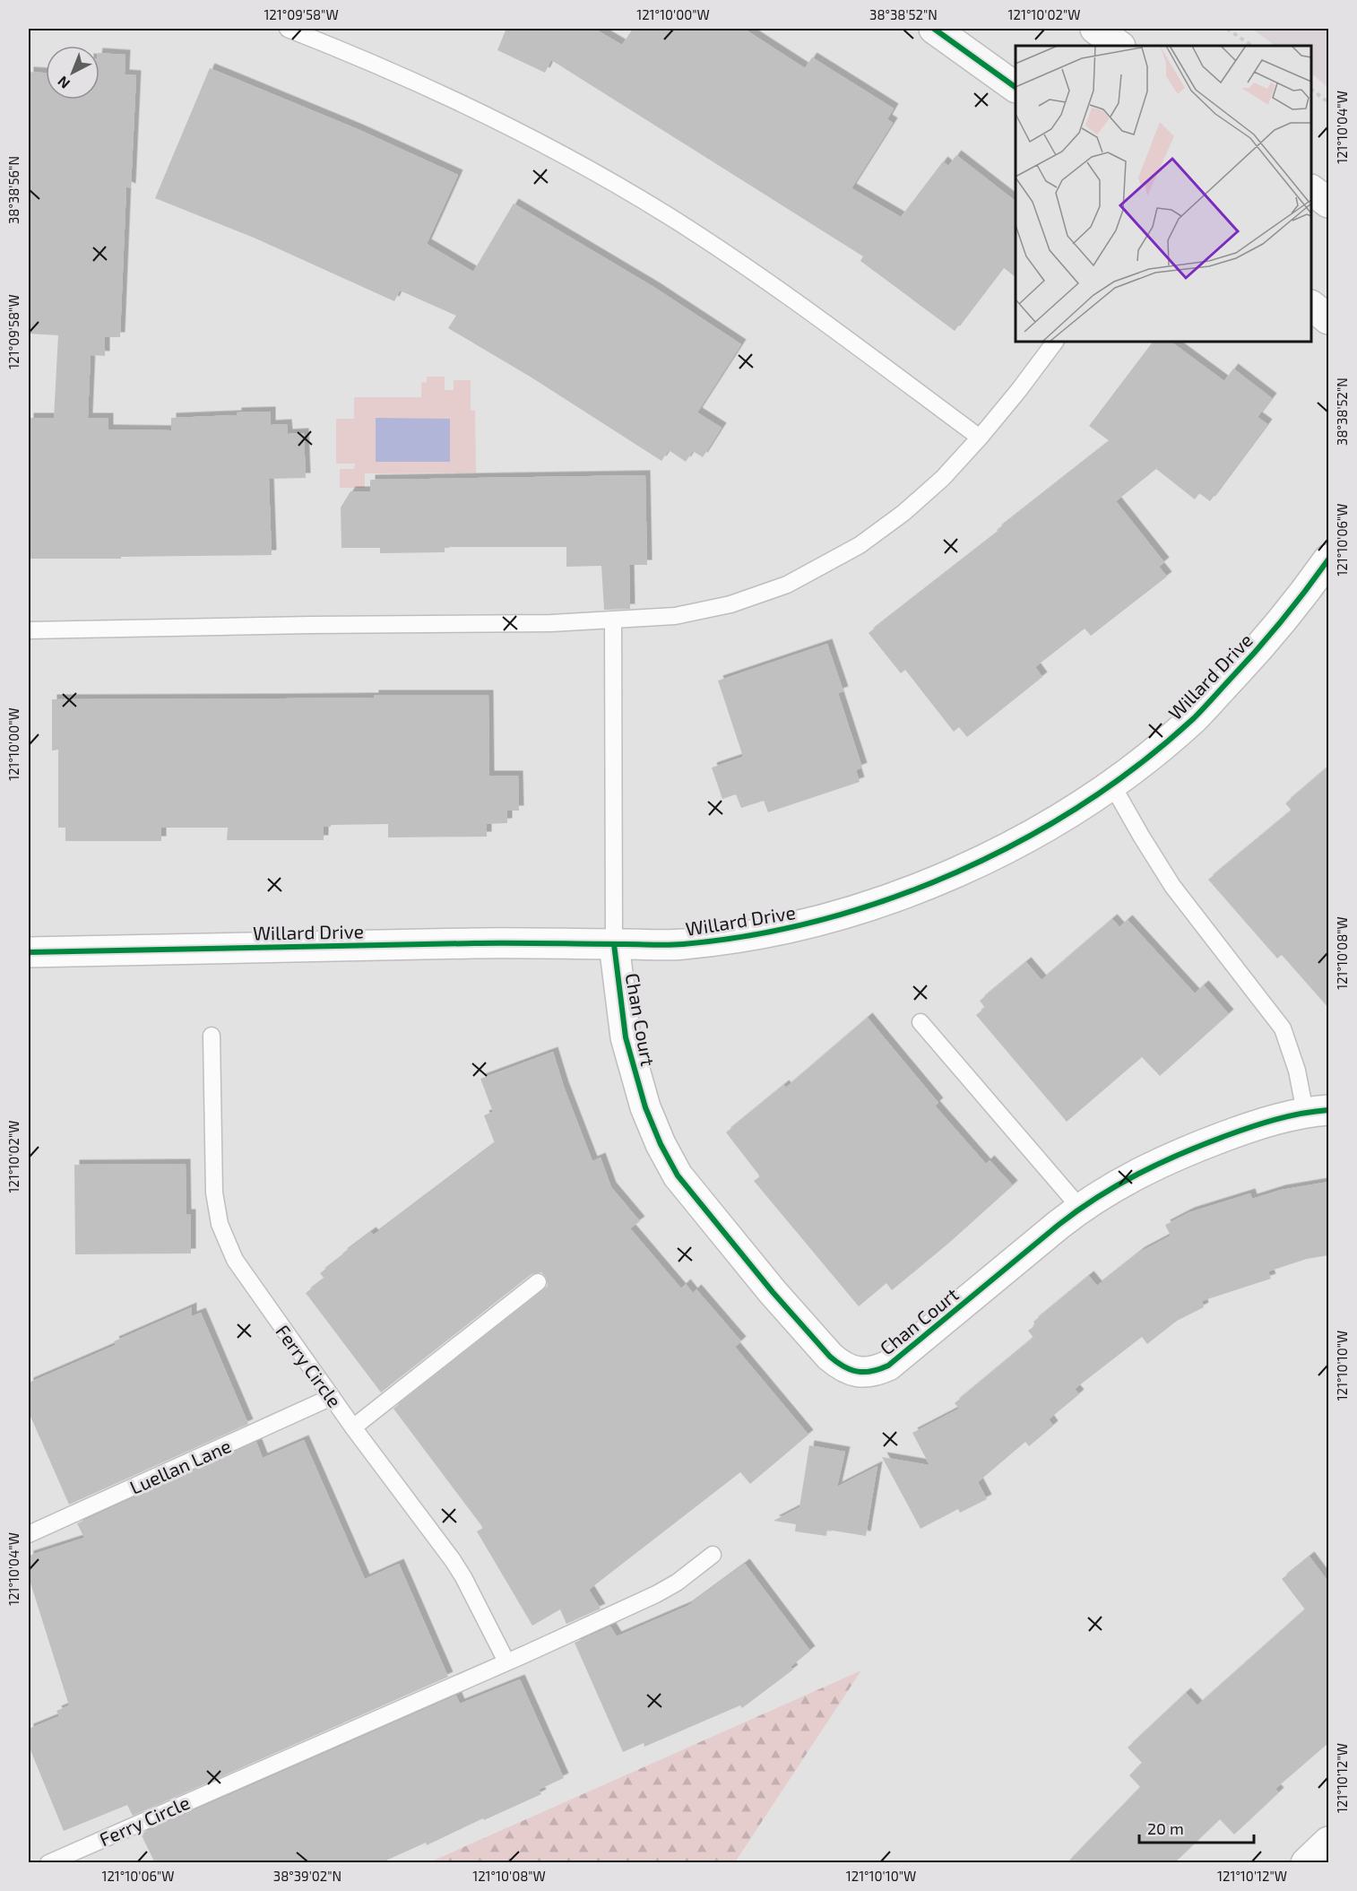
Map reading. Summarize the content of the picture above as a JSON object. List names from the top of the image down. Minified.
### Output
{"streets":{"street":["Willard Drive","Chan Court"],"lane":["Ferry Circle","Luellan Lane"]},"crossings":[["Willard Drive","Chan Court"],["Ferry Circle","Luellan Lane"]],"scale_bar":"20 m","north":"bottom left","coordinates":["121°09'58\"W","121°10'00\"W","38°38'52\"N","121°10'02\"W","121°10'04\"W","38°38'56\"N","121°10'06\"W","121°10'08\"W","121°10'10\"W","121°10'12\"W","38°39'02\"N"]}
